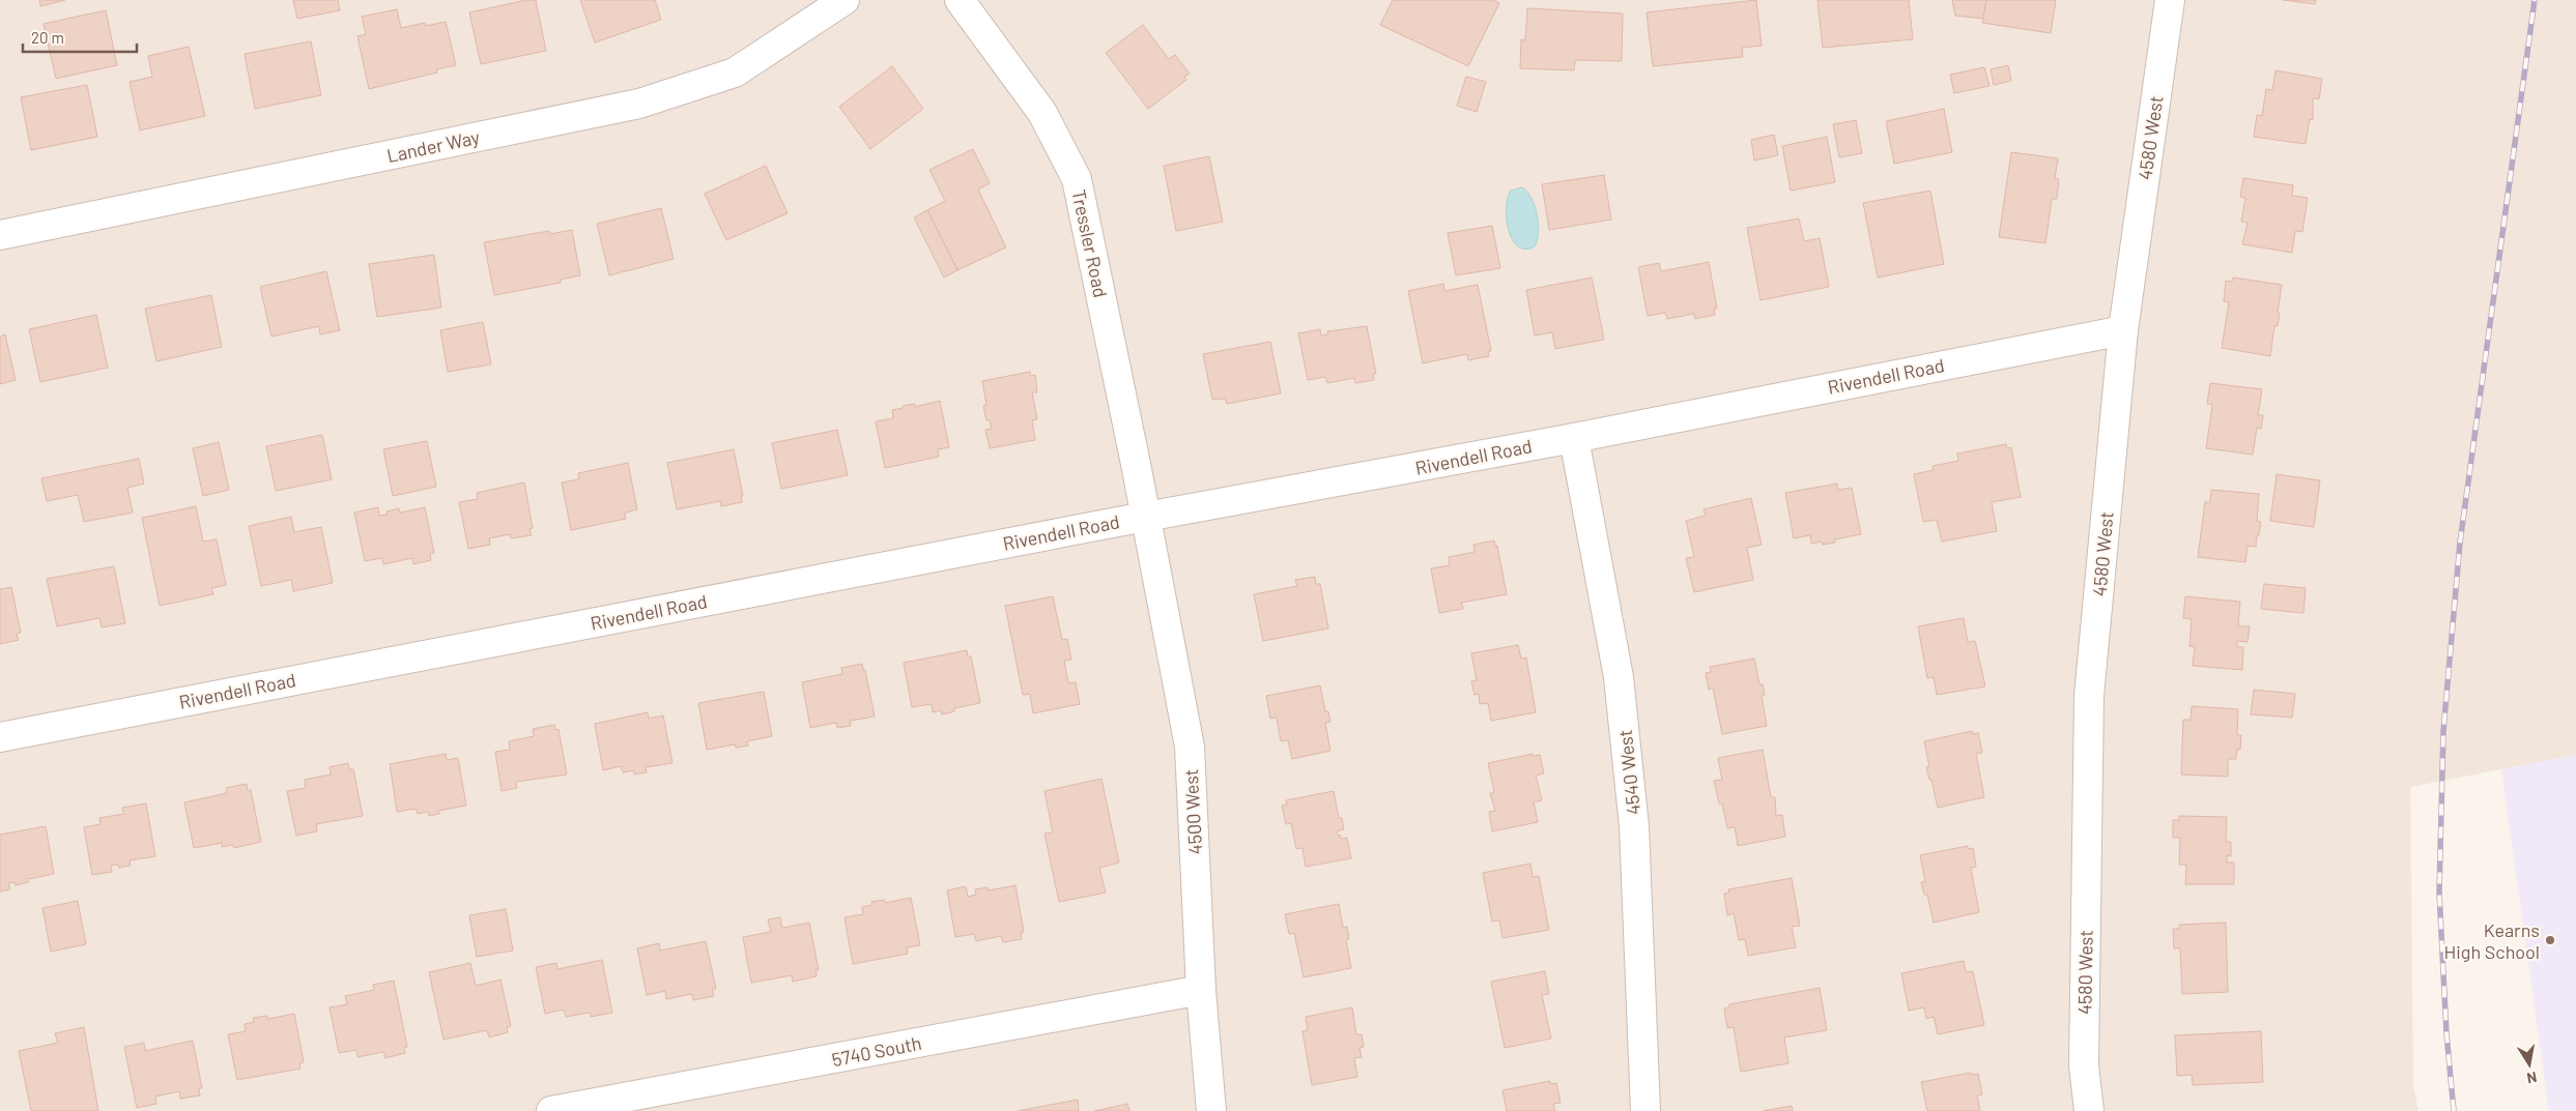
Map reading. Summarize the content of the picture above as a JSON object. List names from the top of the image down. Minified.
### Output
{"streets":{"street":["4580 West","Lander Way","Tressler Road","Rivendell Road","4540 West","4500 West","5740 South"]},"crossings":[["4580 West","Rivendell Road"],["Tressler Road","Rivendell Road"],["Tressler Road","4500 West"],["Rivendell Road","4540 West"],["Rivendell Road","4500 West"],["4500 West","5740 South"]],"places":["Kearns High School"],"scale_bar":"20 m","north":"bottom"}
